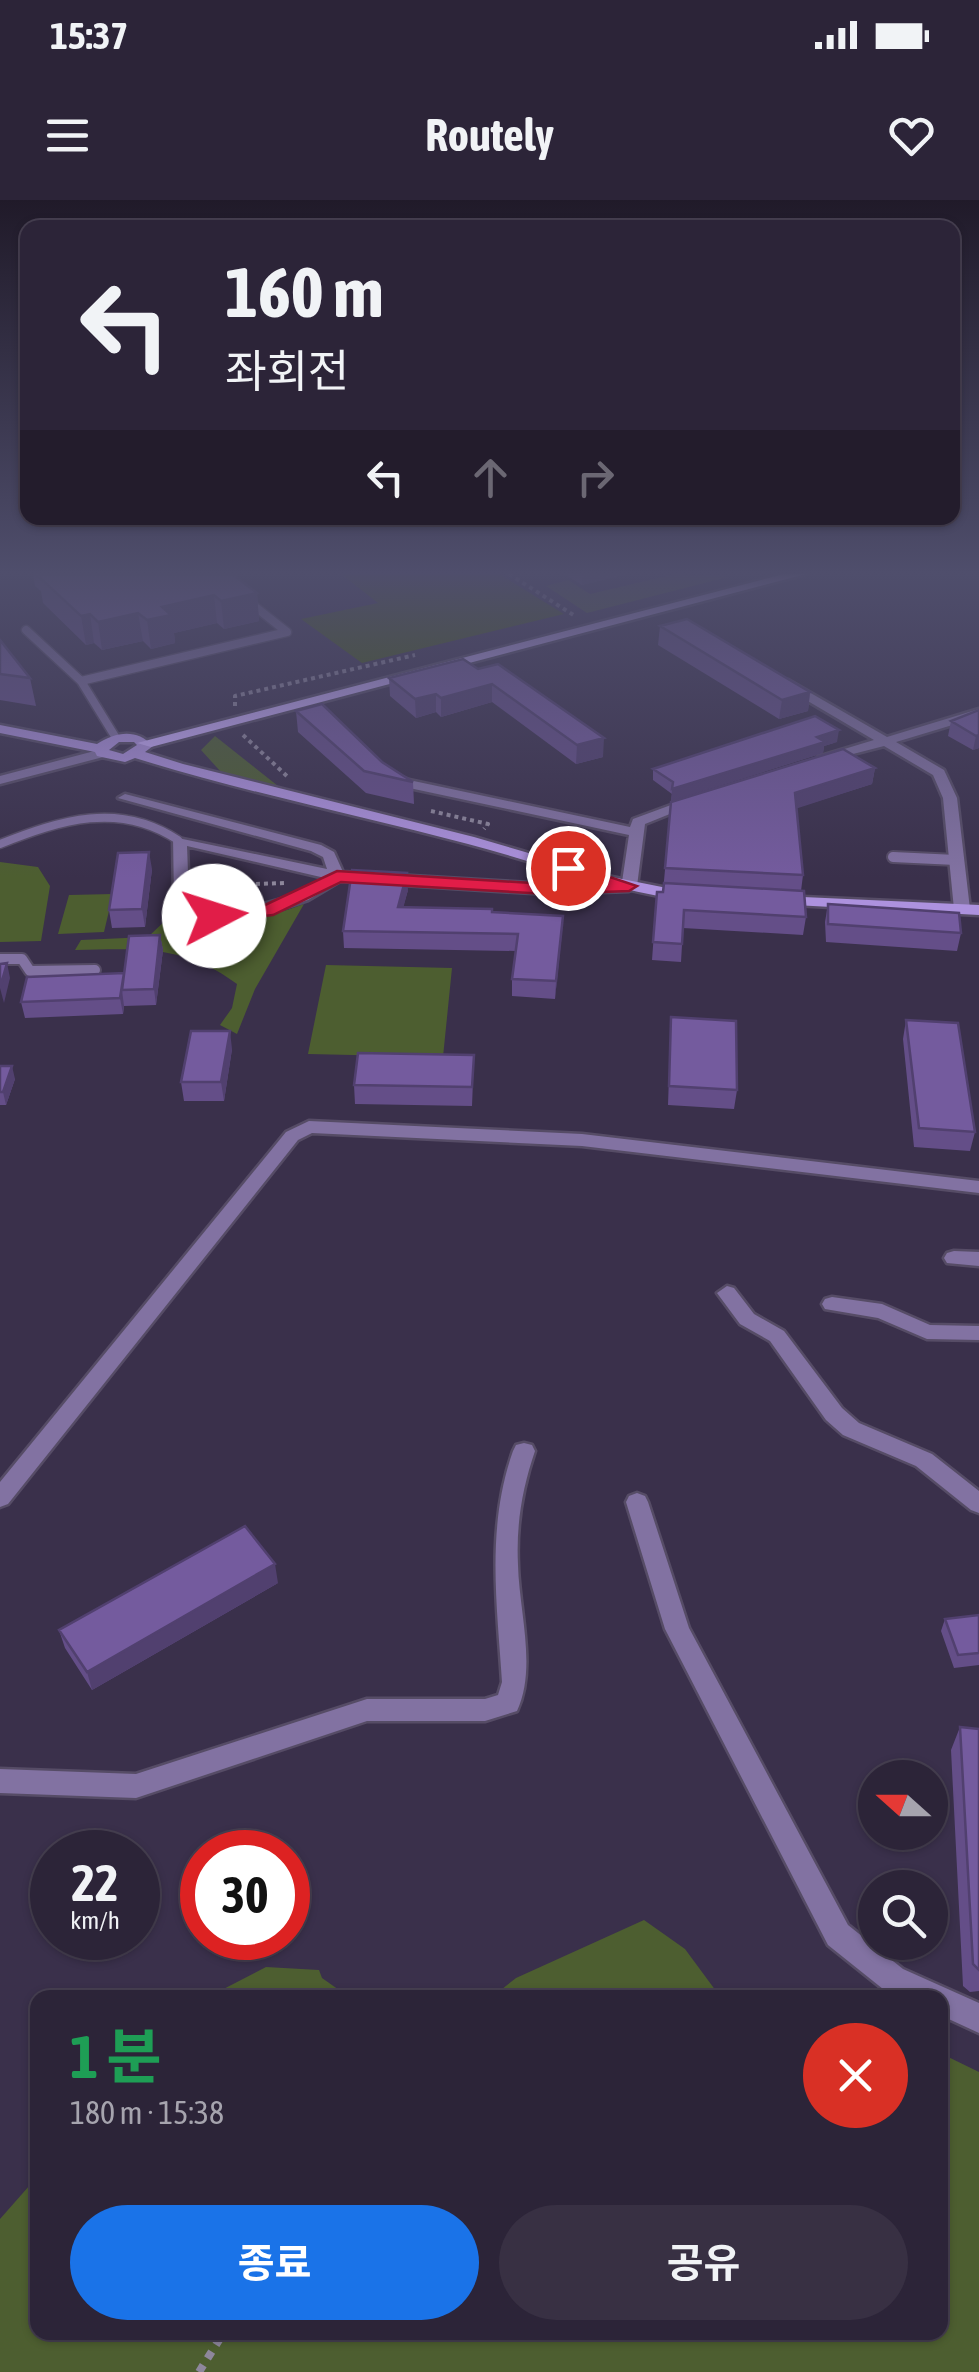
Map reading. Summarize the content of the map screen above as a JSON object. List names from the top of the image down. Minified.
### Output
{"north":"left","page":{"status":"15:37","header":"Routely","turn":["160 m","좌회전"],"speed":"22 km/h","limit":"30","heading":["1 분","180 m · 15:38"],"buttons":["종료","공유"]}}
